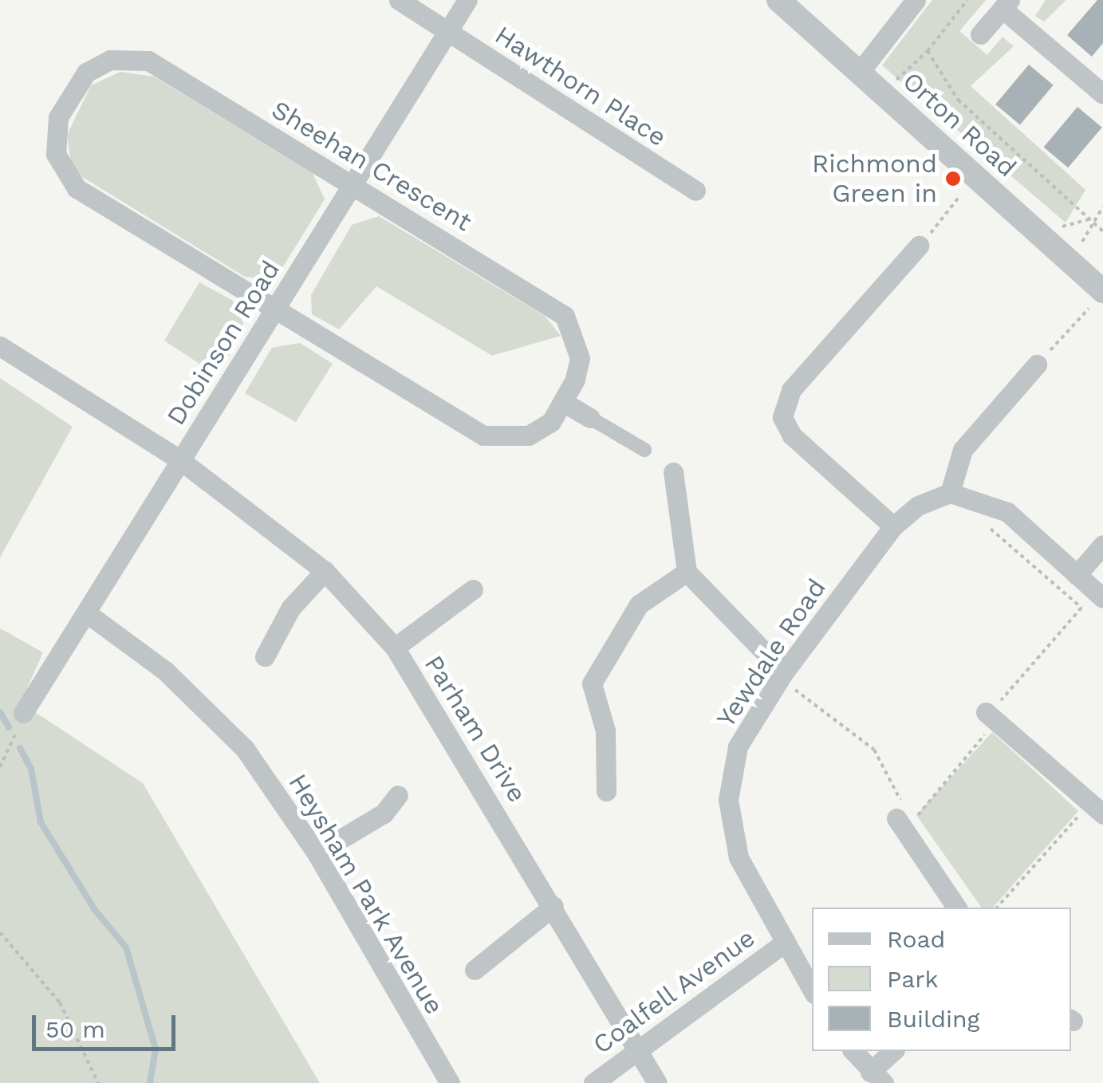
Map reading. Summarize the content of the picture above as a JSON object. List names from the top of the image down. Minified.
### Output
{"streets":{"street":["Hawthorn Place","Orton Road","Sheehan Crescent","Dobinson Road","Yewdale Road","Parham Drive","Heysham Park Avenue","Coalfell Avenue"]},"crossings":[["Hawthorn Place","Dobinson Road"],["Sheehan Crescent","Dobinson Road"],["Dobinson Road","Parham Drive"],["Dobinson Road","Heysham Park Avenue"],["Yewdale Road","Coalfell Avenue"],["Parham Drive","Coalfell Avenue"]],"places":["Richmond Green in"],"legend":["Road","Park","Building"],"scale_bar":"50 m"}
